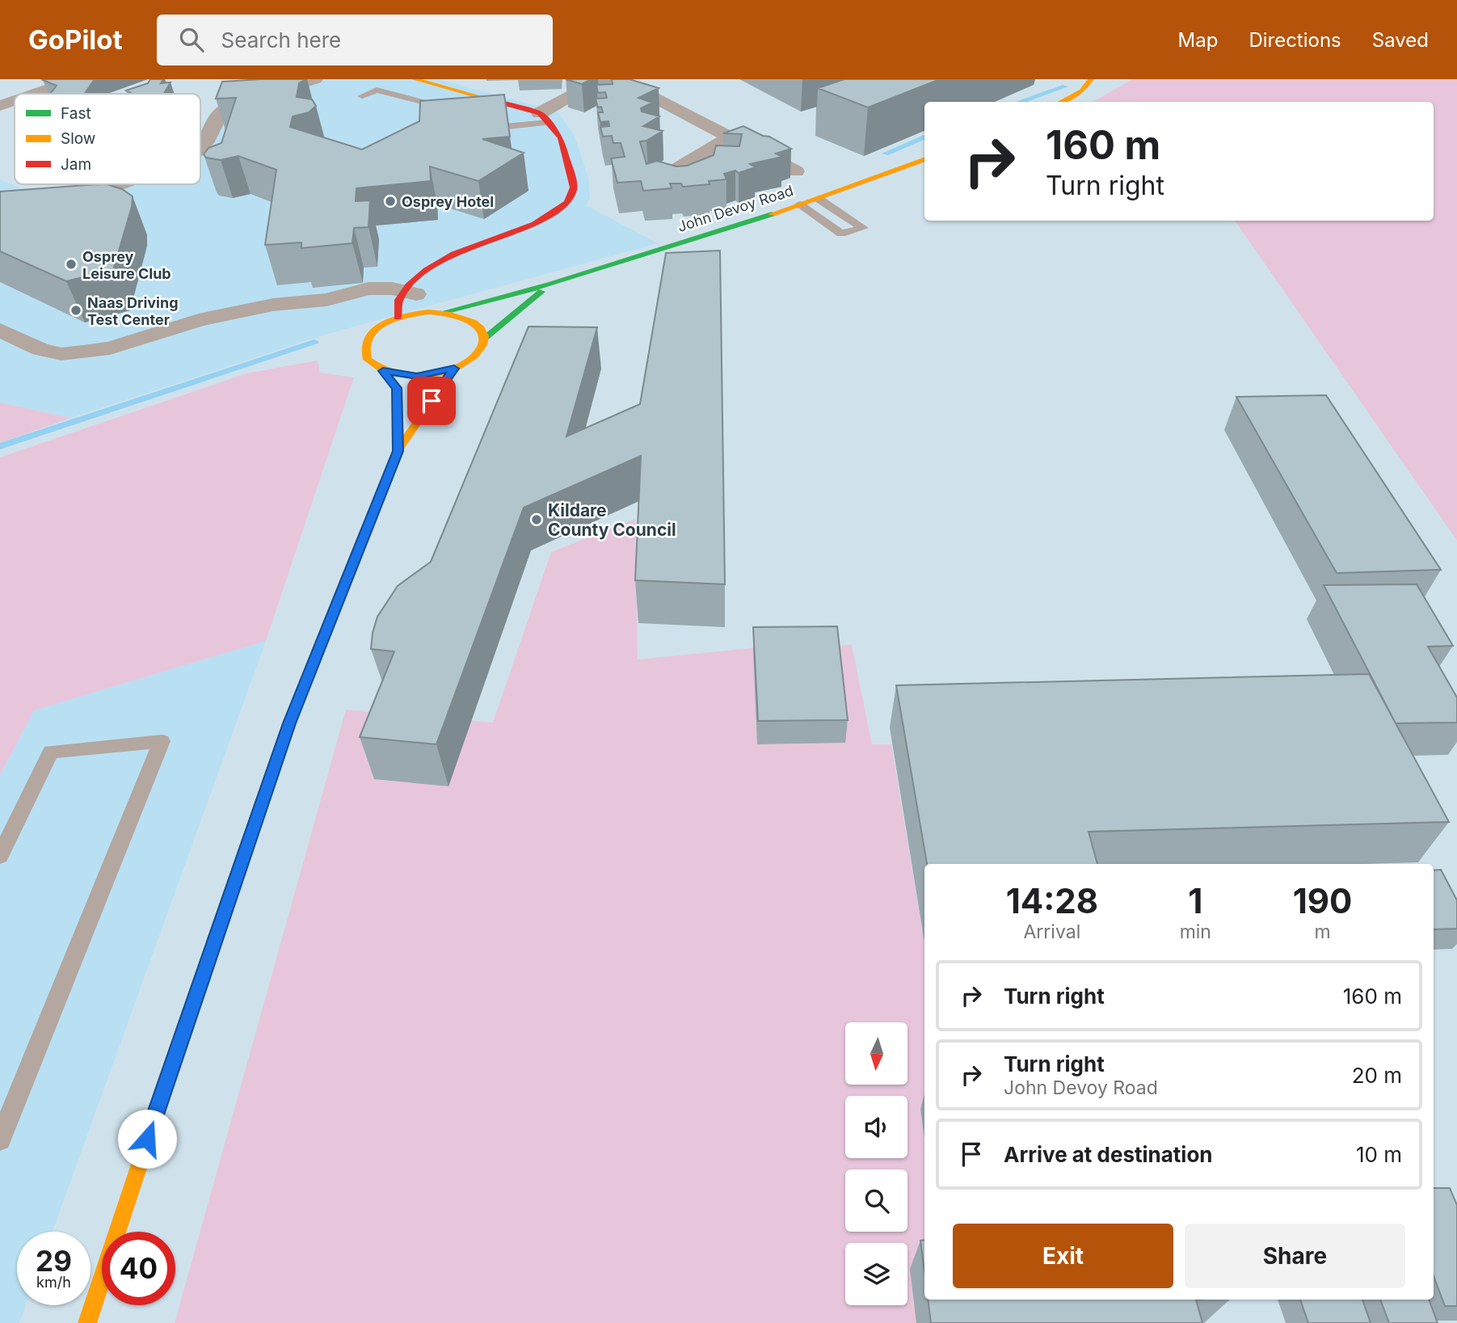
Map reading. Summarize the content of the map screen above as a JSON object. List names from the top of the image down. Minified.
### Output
{"streets":{"street":["John Devoy Road"]},"places":["Osprey Hotel","Osprey Leisure Club","Naas Driving Test Center","Kildare County Council"],"legend":["Fast","Slow","Jam"],"north":"bottom","page":{"header":"GoPilot","search":"Search here","nav":["Map","Directions","Saved"],"turn":["160 m","Turn right"],"eta":["14:28","Arrival","1","min","190","m"],"list":[{"name":"Turn right","value":"160 m"},{"name":"Turn right","note":"John Devoy Road","value":"20 m"},{"name":"Arrive at destination","value":"10 m"}],"buttons":["Exit","Share"],"speed":"29 km/h","limit":"40"}}
